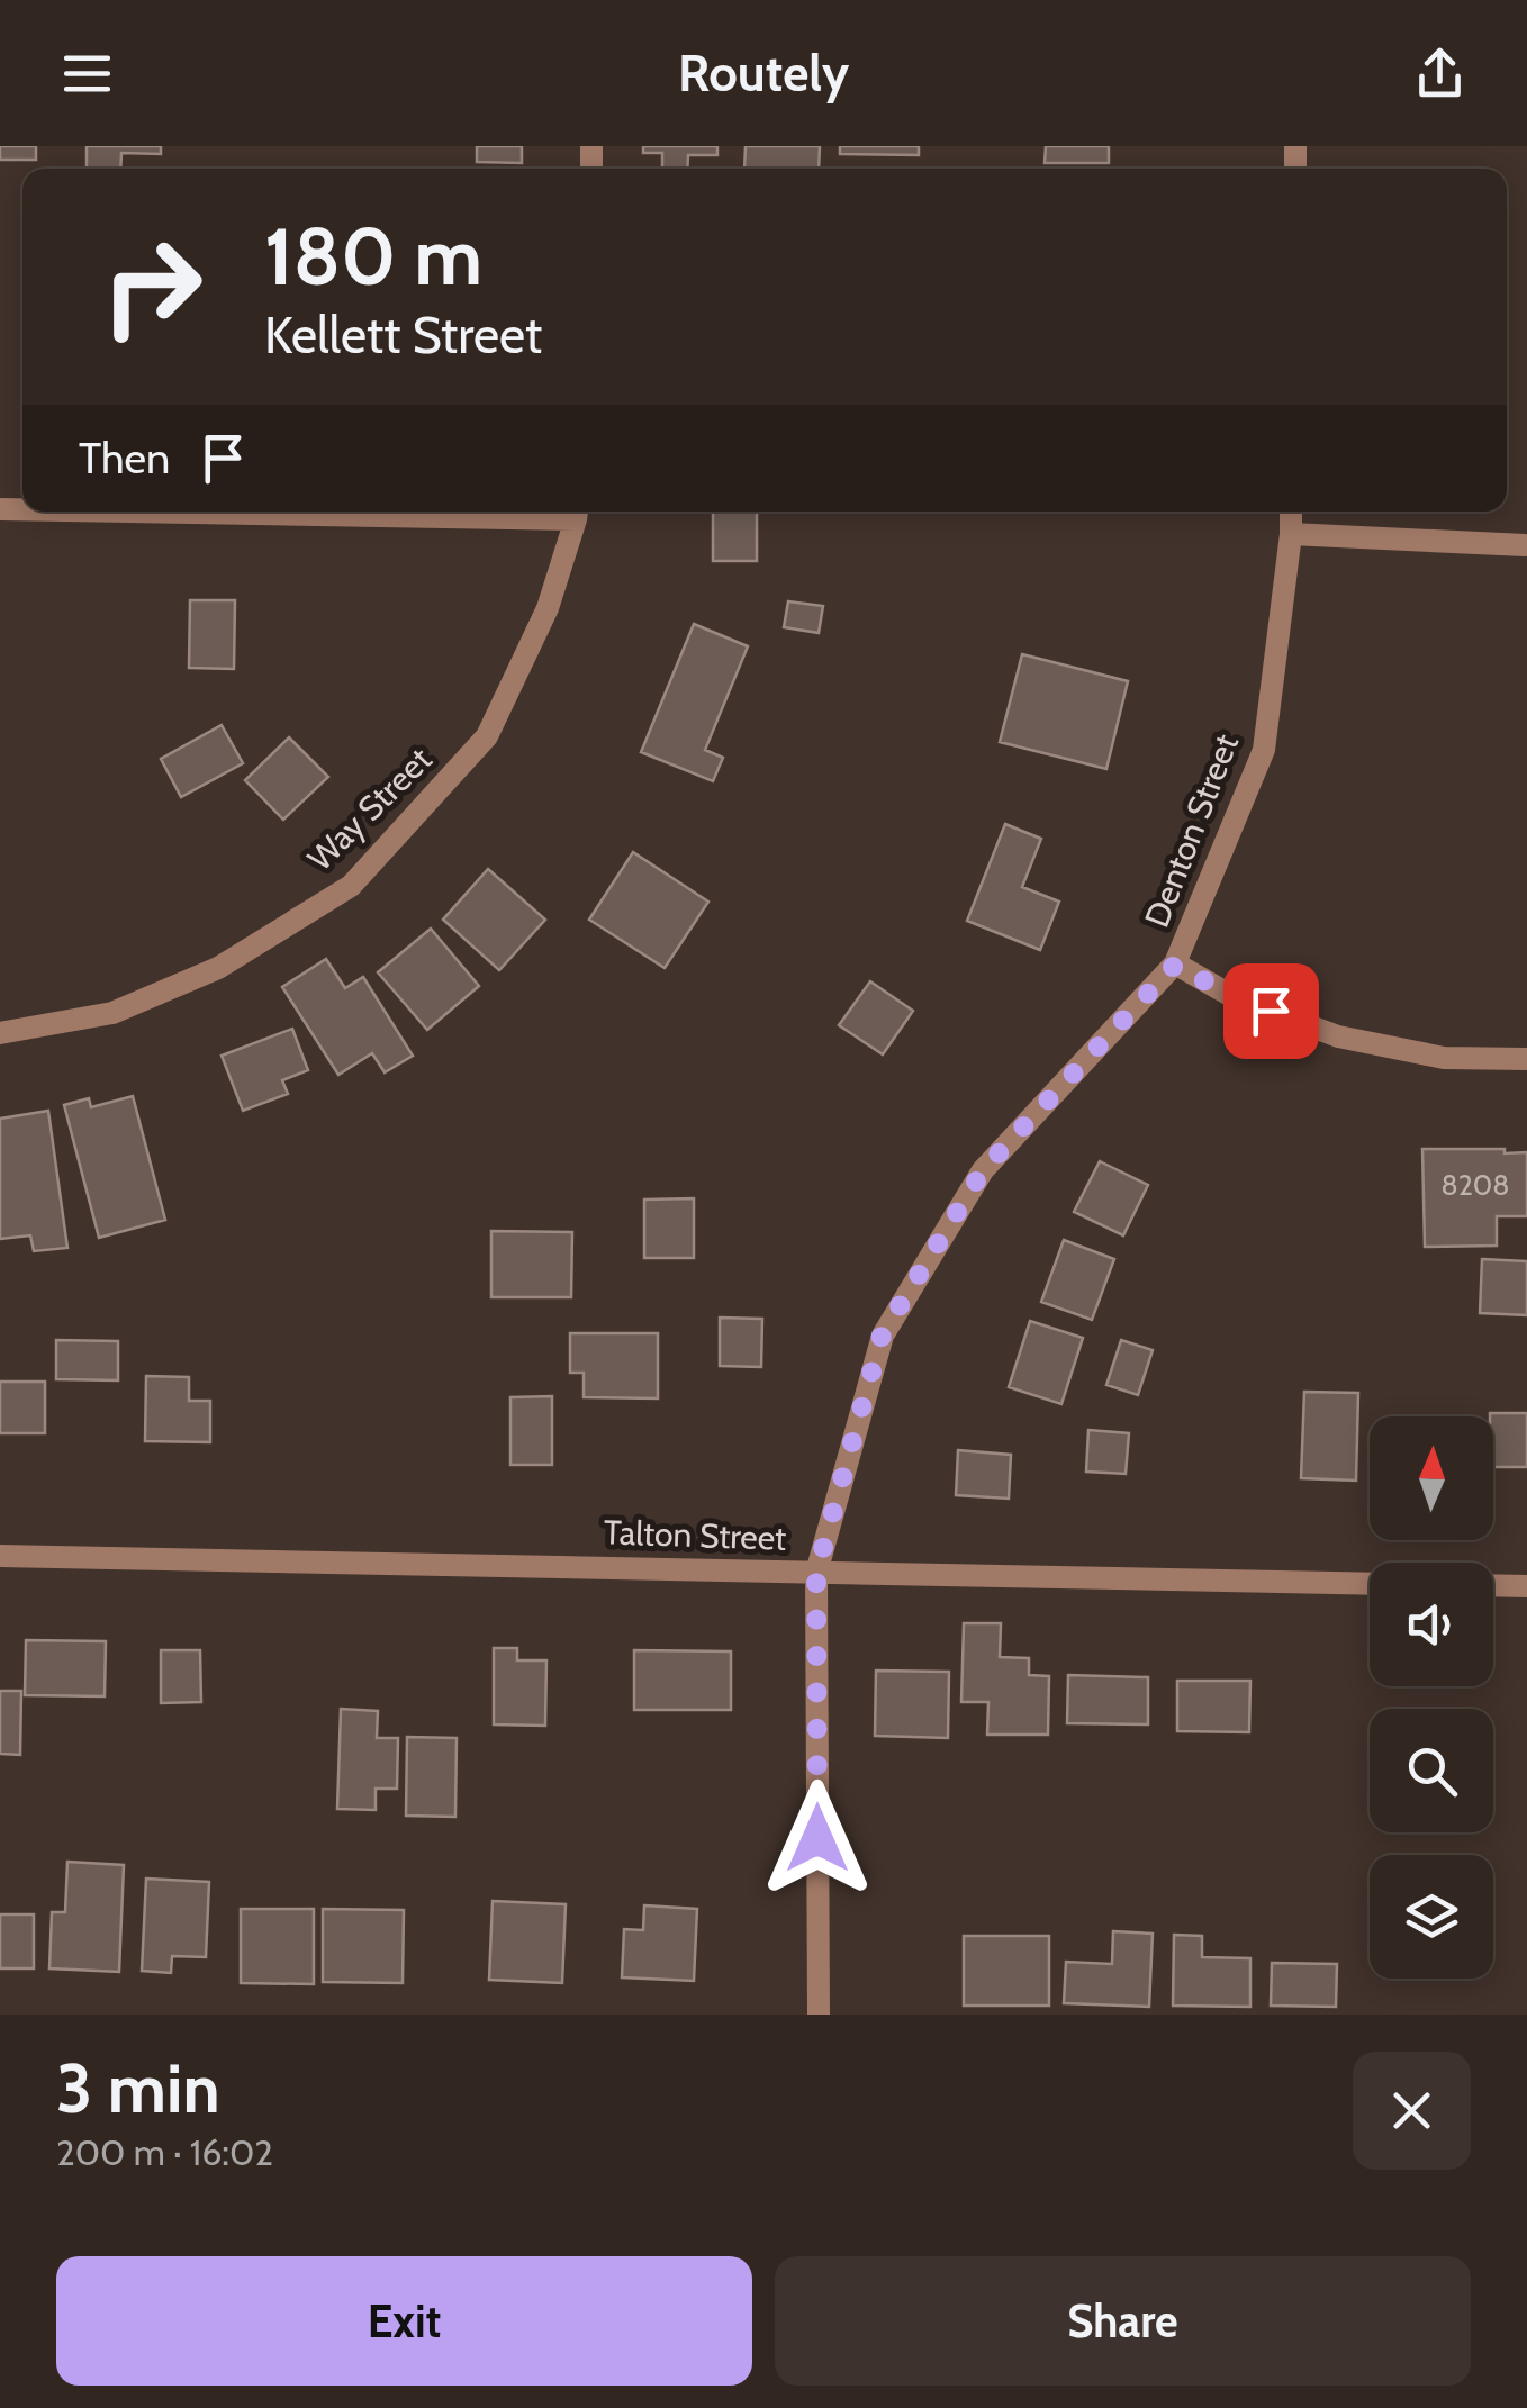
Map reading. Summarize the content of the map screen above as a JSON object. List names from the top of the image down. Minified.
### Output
{"streets":{"street":["Way Street","Denton Street","Talton Street"]},"crossings":[["Denton Street","Talton Street"]],"house_numbers":["8208"],"north":"top","page":{"header":"Routely","turn":["180 m","Kellett Street"],"then":"Then","heading":["3 min","200 m · 16:02"],"buttons":["Exit","Share"]}}
